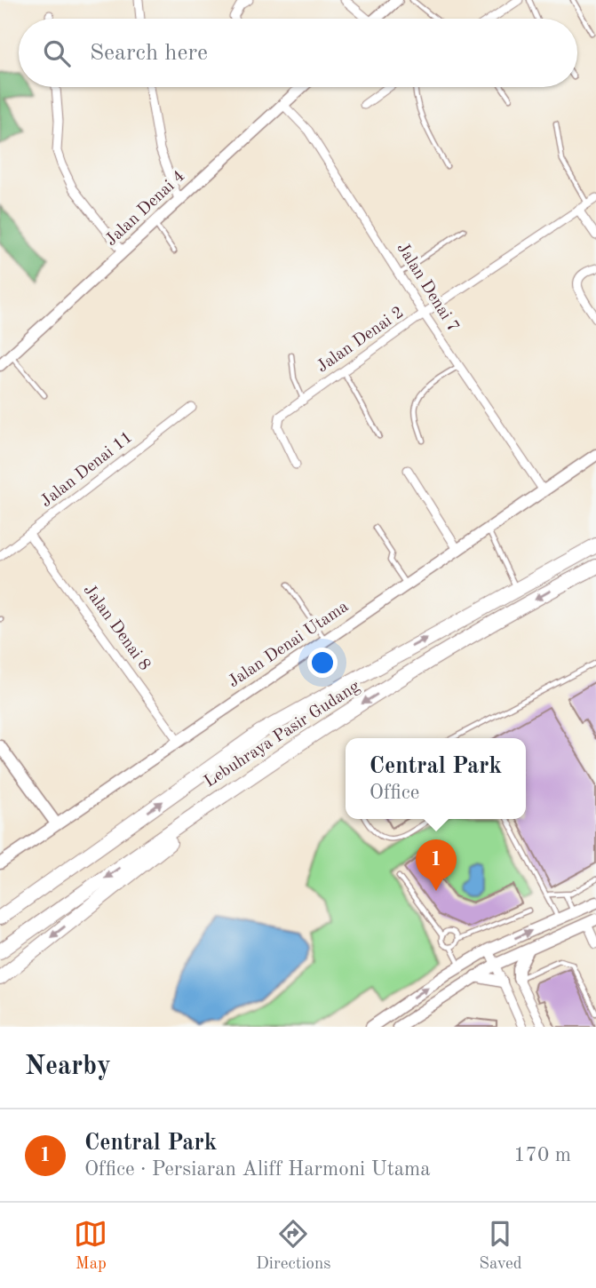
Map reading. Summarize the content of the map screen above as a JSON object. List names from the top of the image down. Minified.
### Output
{"streets":{"highway":["Lebuhraya Pasir Gudang"],"street":["Jalan Denai 4","Jalan Denai 7","Jalan Denai 2","Jalan Denai 11","Jalan Denai 8","Jalan Denai Utama"]},"crossings":[["Jalan Denai 4","Jalan Denai 7"],["Jalan Denai 7","Jalan Denai 2"],["Jalan Denai 7","Jalan Denai Utama"],["Jalan Denai 11","Jalan Denai 8"],["Jalan Denai 8","Jalan Denai Utama"]],"page":{"search":"Search here","popup":["Central Park","Office"],"pins":"1","heading":"Nearby","list":[{"mark":"1","name":"Central Park","note":"Office · Persiaran Aliff Harmoni Utama","value":"170 m"}],"nav":["Map","Directions","Saved"]}}
